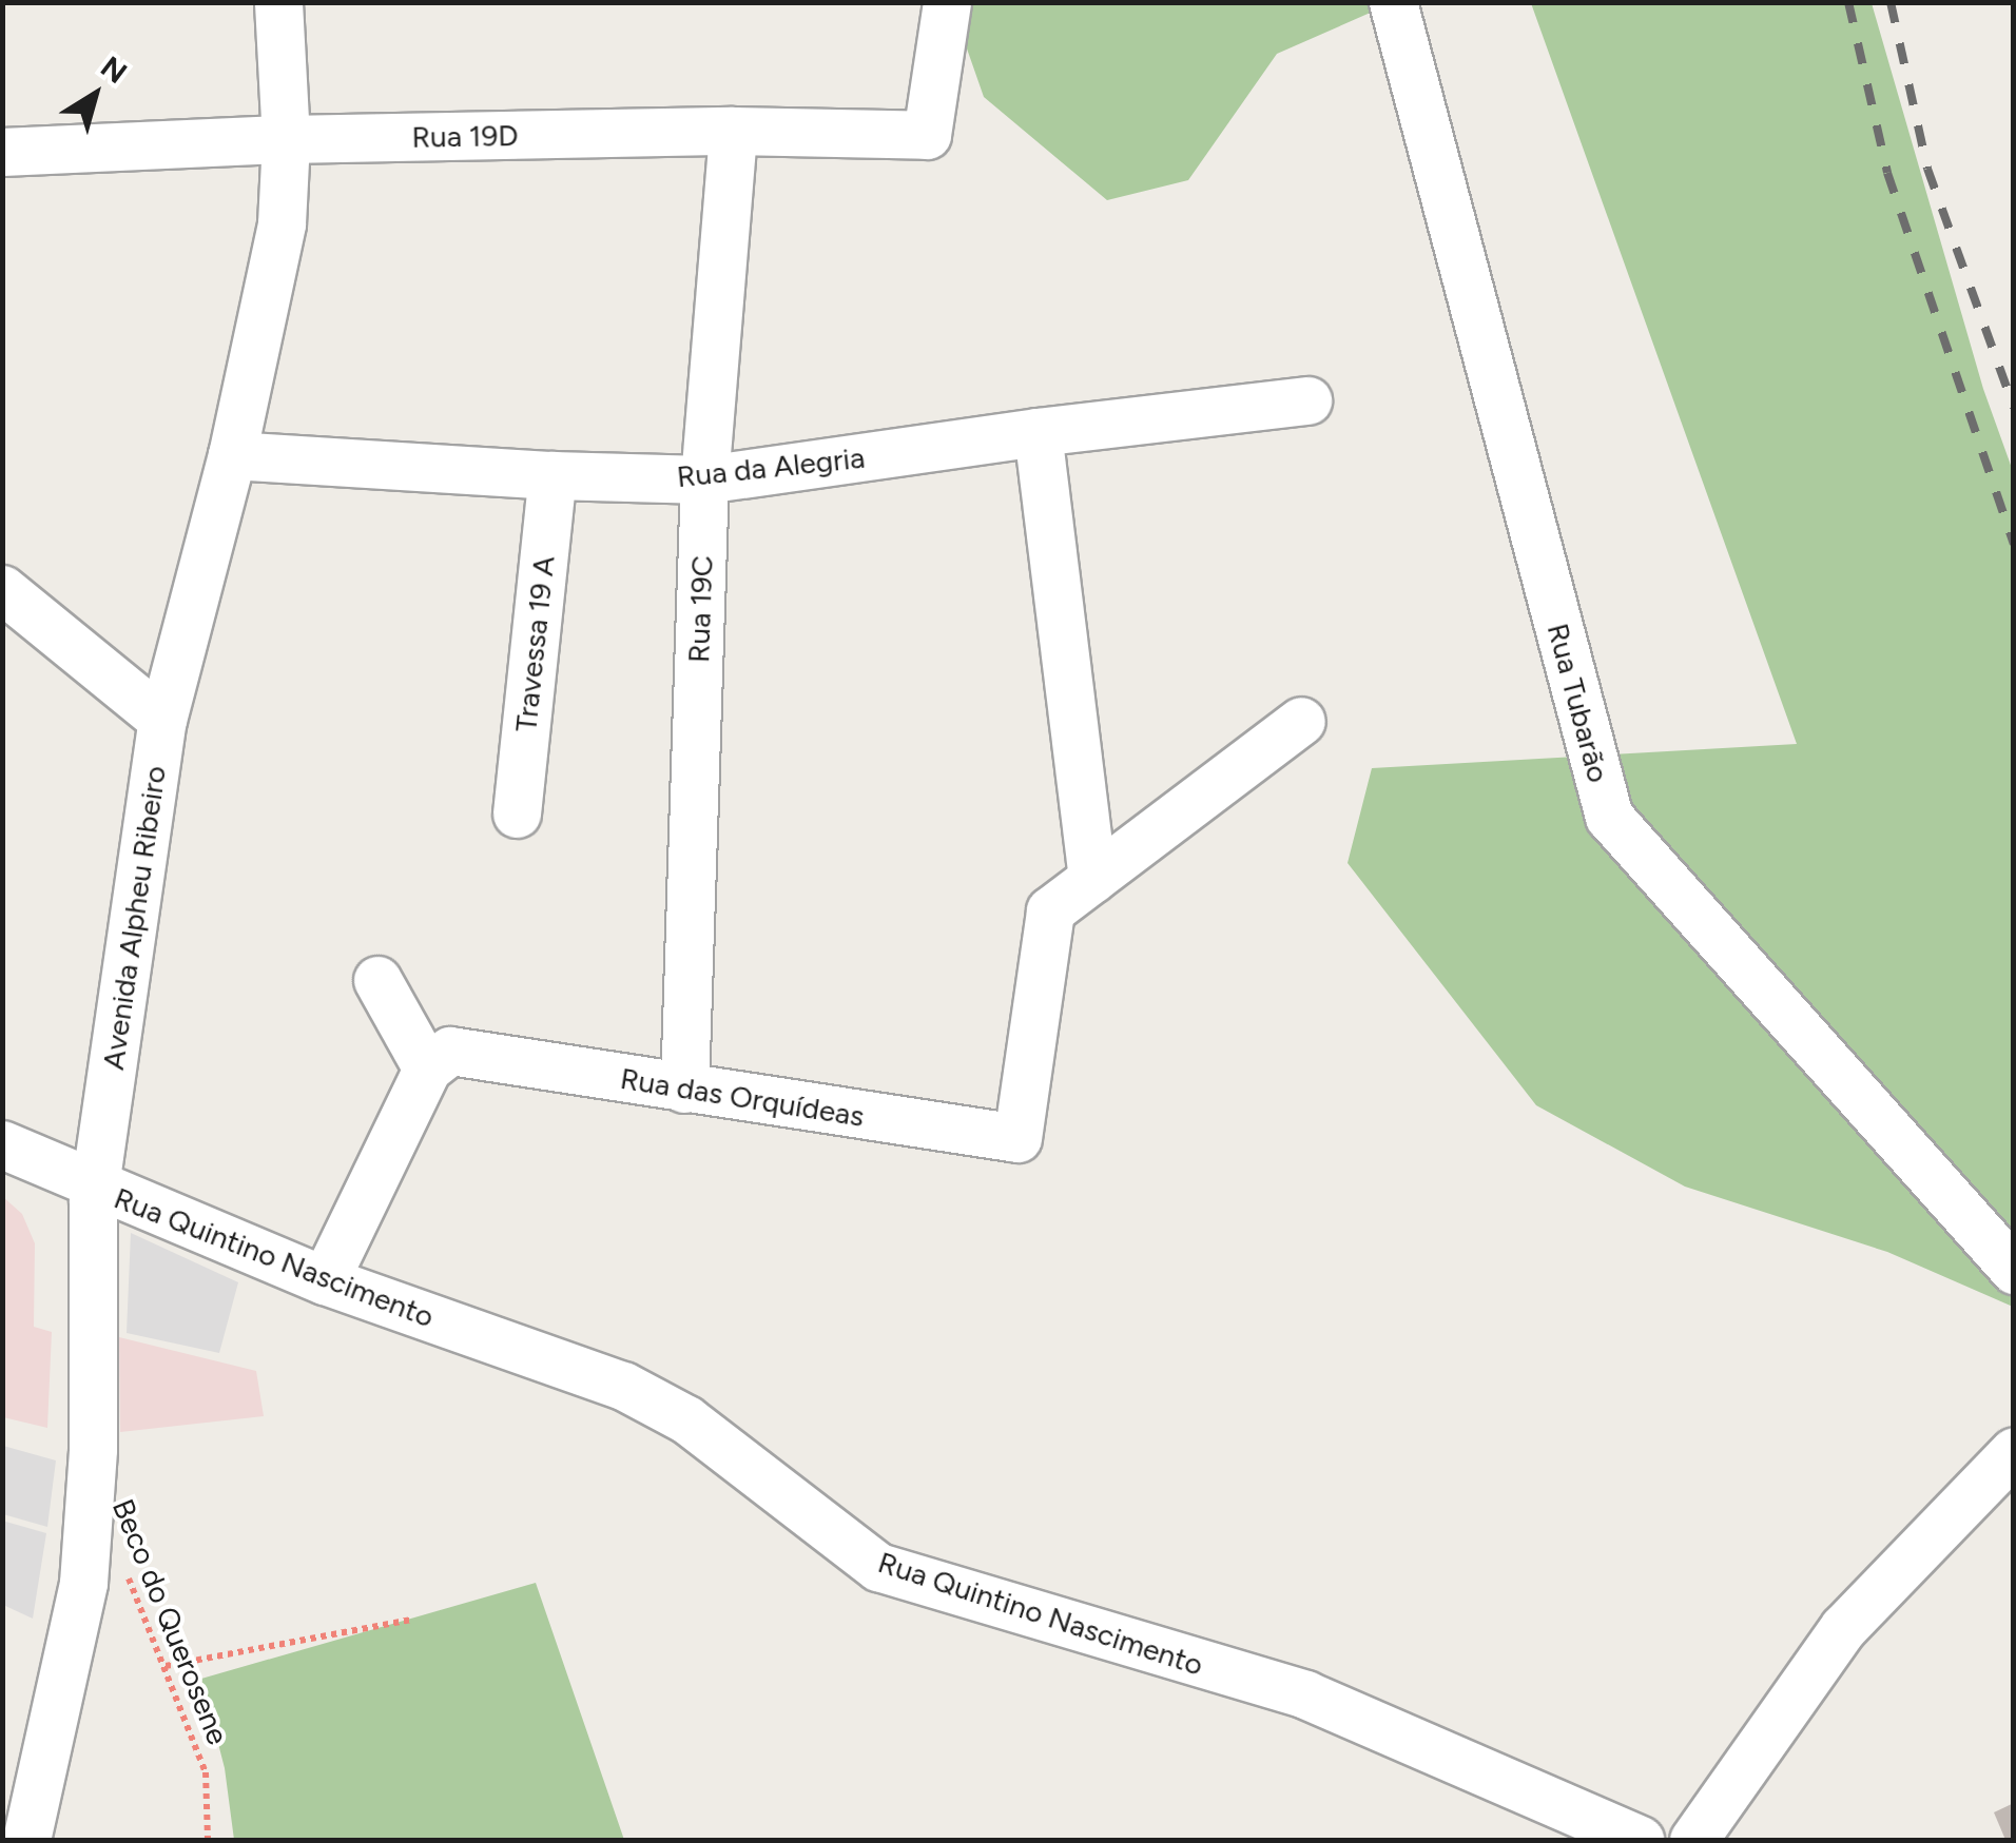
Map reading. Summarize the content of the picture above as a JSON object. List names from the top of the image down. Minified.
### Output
{"streets":{"street":["Rua 19D","Rua da Alegria","Rua 19C","Travessa 19 A","Rua Tubarão","Avenida Alpheu Ribeiro","Rua das Orquídeas","Rua Quintino Nascimento"],"path":["Beco do Querosene"]},"crossings":[["Rua 19D","Rua 19C"],["Rua 19D","Avenida Alpheu Ribeiro"],["Rua da Alegria","Rua 19C"],["Rua da Alegria","Travessa 19 A"],["Rua da Alegria","Avenida Alpheu Ribeiro"],["Rua 19C","Rua das Orquídeas"],["Avenida Alpheu Ribeiro","Rua Quintino Nascimento"]],"north":"top right"}
